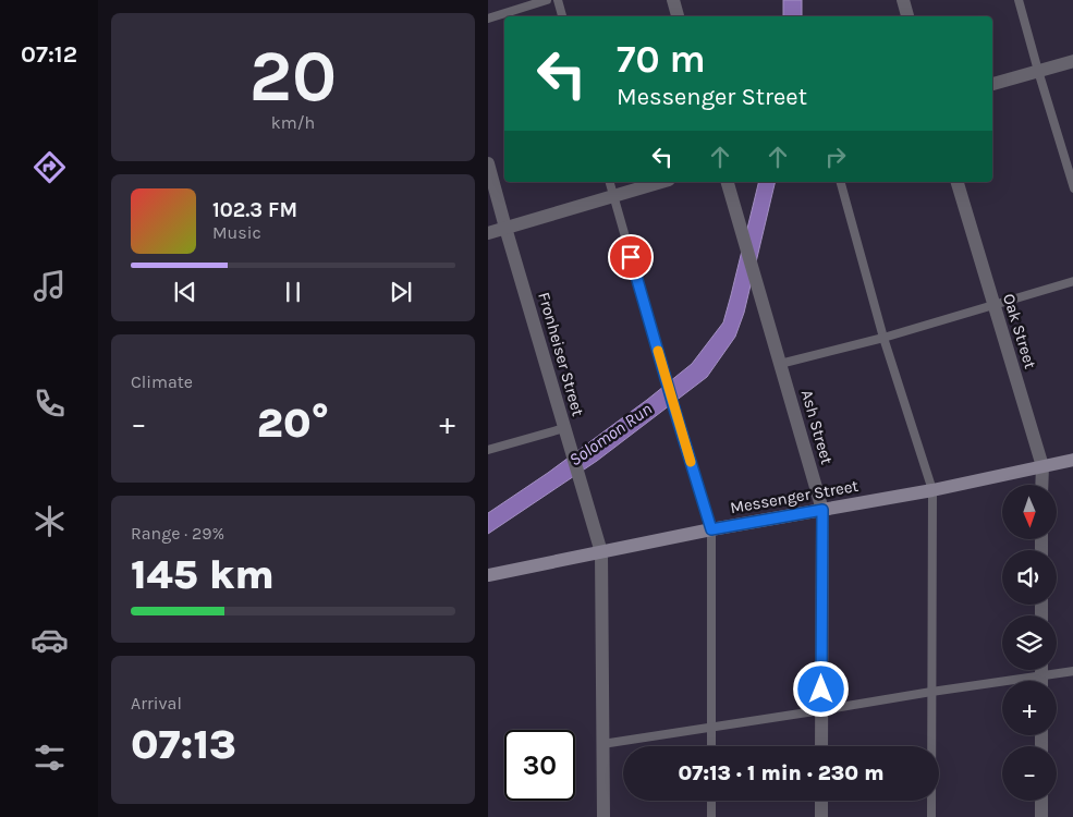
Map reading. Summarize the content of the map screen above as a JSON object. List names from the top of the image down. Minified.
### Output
{"streets":{"street":["Oak Street","Fronheiser Street","Ash Street","Messenger Street"]},"crossings":[["Oak Street","Messenger Street"],["Fronheiser Street","Messenger Street"],["Ash Street","Messenger Street"]],"water":["Solomon Run"],"north":"bottom","page":{"tabs":"07:12","tile":[["20","km/h"],"Climate",["Range · 29%","145 km"],["Arrival","07:13"]],"turn":["70 m","Messenger Street"],"song":["102.3 FM","Music"],"heat":["−","20°","+"],"map_buttons":["+","−"],"limit":"30","trip":"07:13 · 1 min · 230 m"}}
